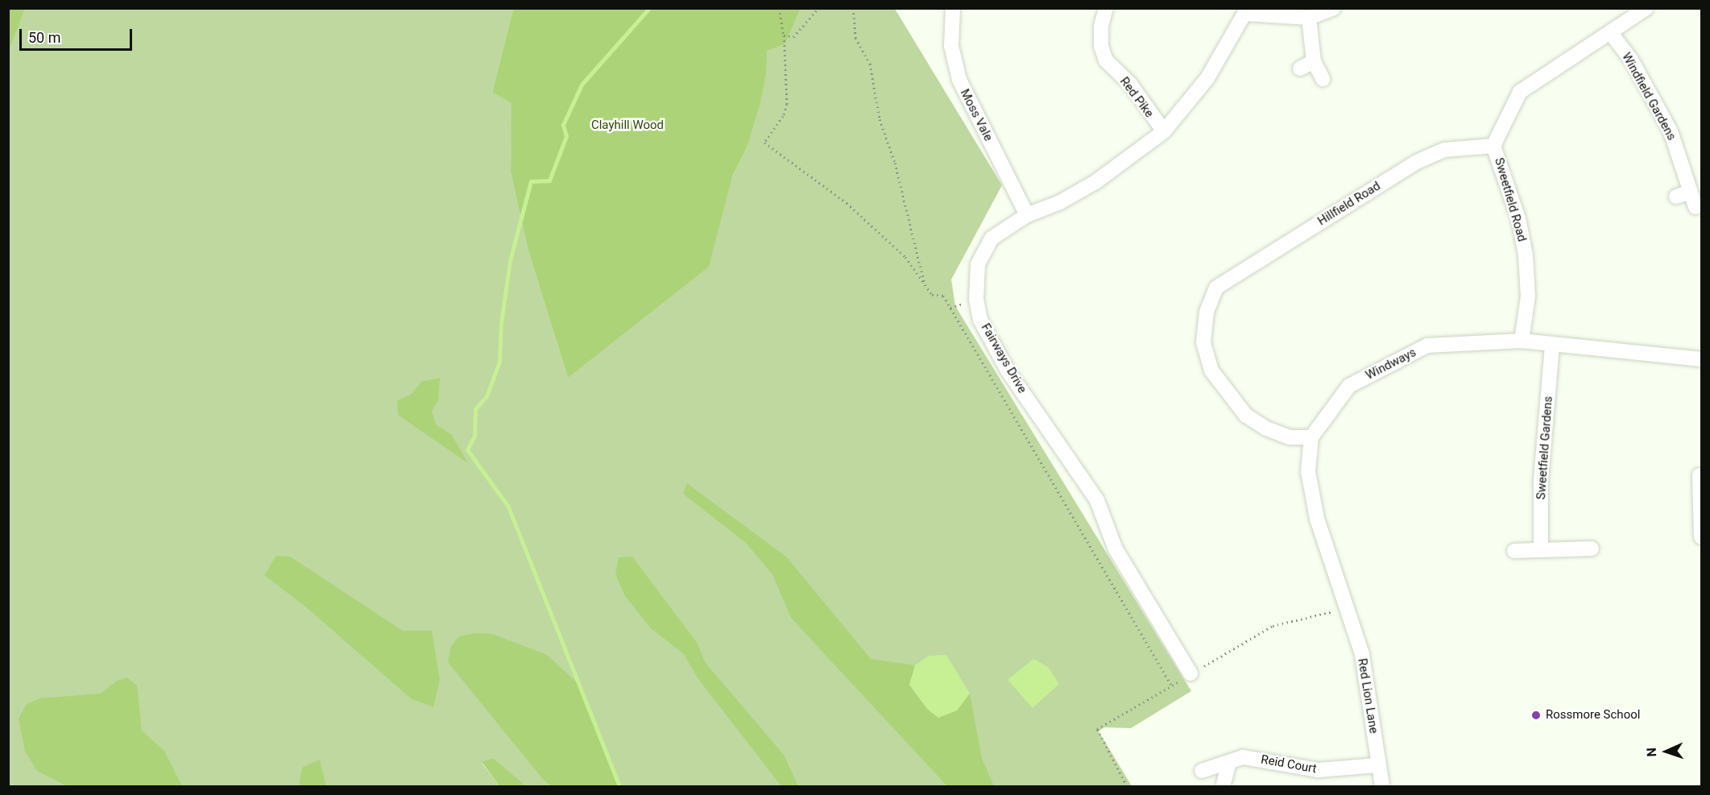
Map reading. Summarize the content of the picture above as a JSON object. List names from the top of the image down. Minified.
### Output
{"streets":{"street":["Windfield Gardens","Red Pike","Moss Vale","Sweetfield Road","Hillfield Road","Fairways Drive","Windways","Sweetfield Gardens","Red Lion Lane","Reid Court"]},"crossings":[["Red Pike","Fairways Drive"],["Moss Vale","Fairways Drive"],["Sweetfield Road","Hillfield Road"],["Sweetfield Road","Windways"],["Hillfield Road","Windways"],["Windways","Sweetfield Gardens"],["Red Lion Lane","Reid Court"]],"parks":["Clayhill Wood"],"places":["Rossmore School"],"scale_bar":"50 m","north":"left"}
